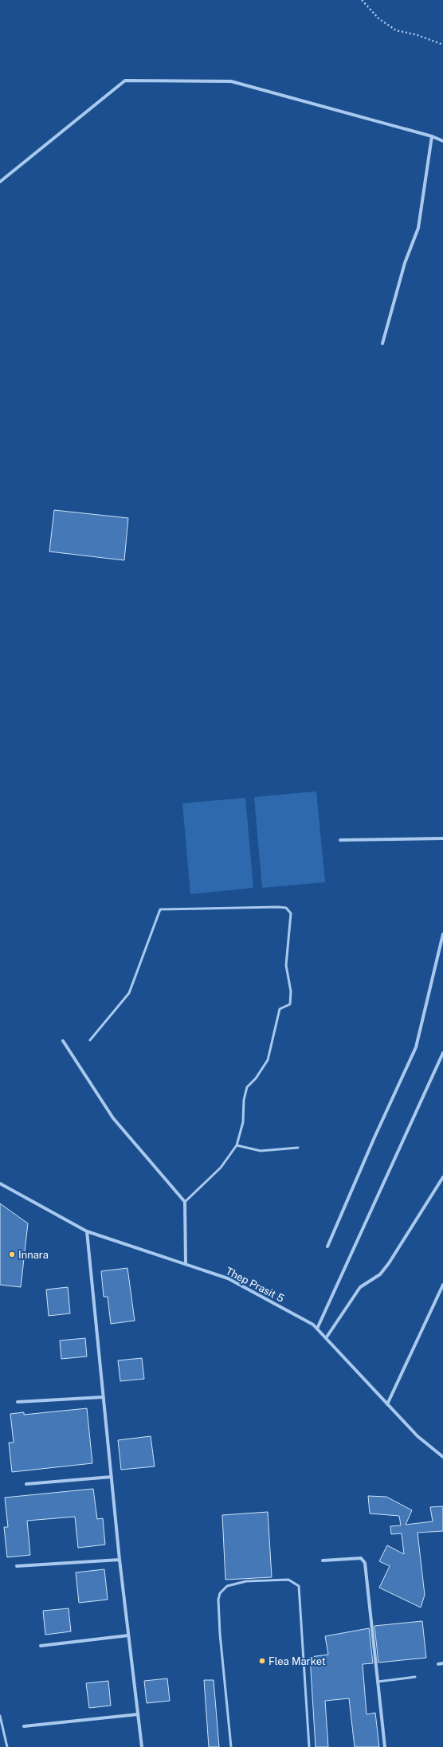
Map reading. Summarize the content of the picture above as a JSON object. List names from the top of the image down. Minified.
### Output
{"streets":{"street":["Thep Prasit 5"]},"places":["Innara","Flea Market"]}
